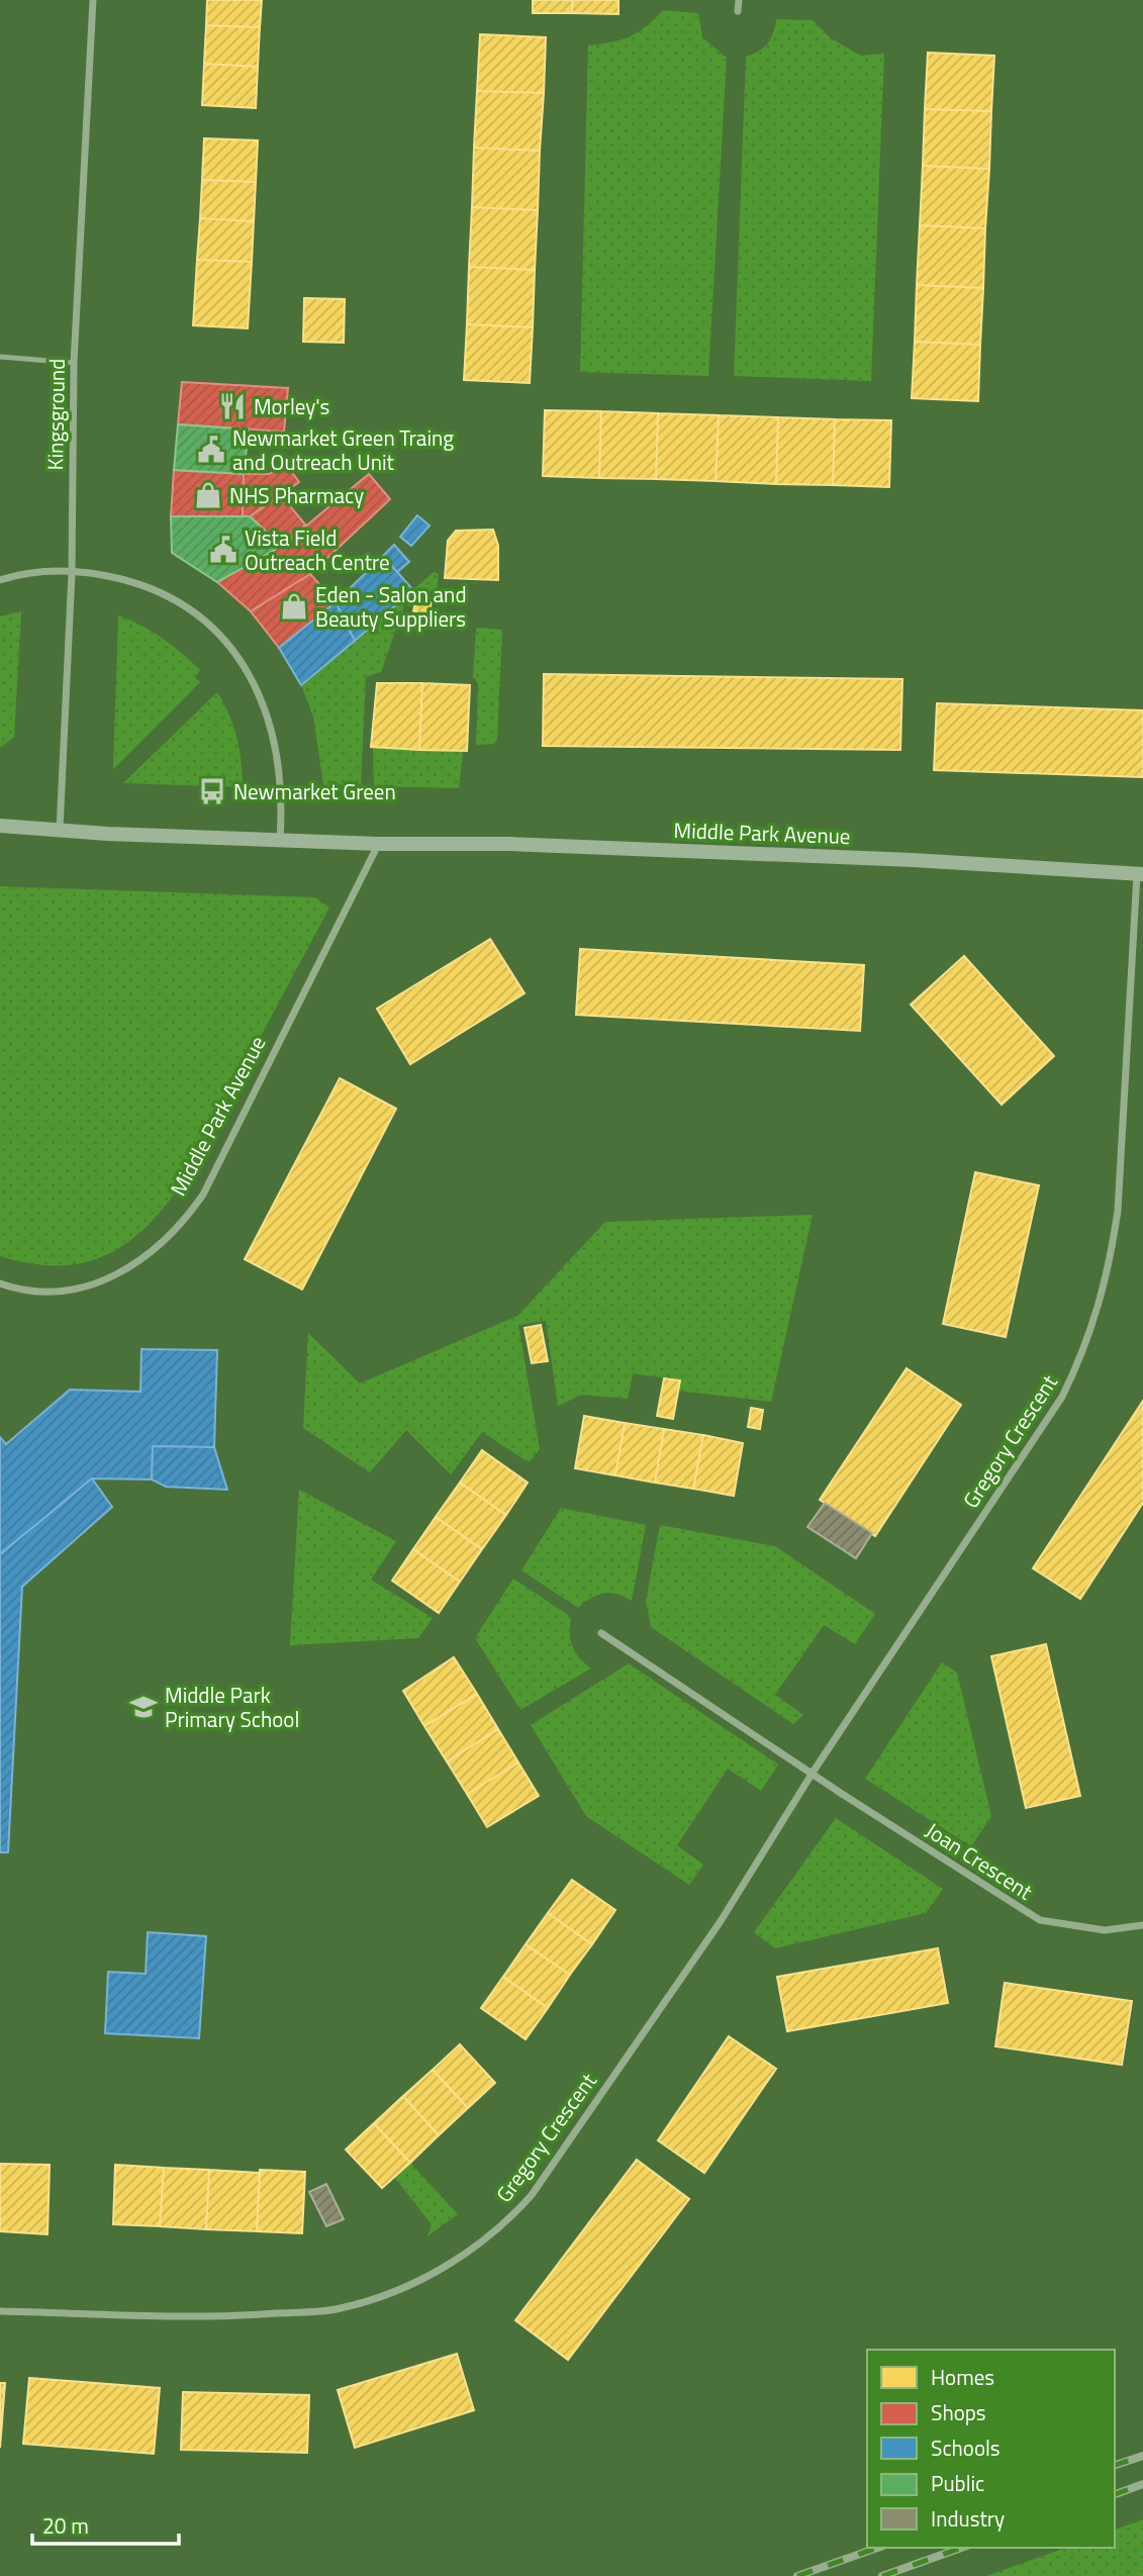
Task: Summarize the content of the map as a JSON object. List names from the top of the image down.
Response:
{
  "streets": {
    "street": [
      "Kingsground",
      "Middle Park Avenue",
      "Gregory Crescent",
      "Joan Crescent"
    ]
  },
  "crossings": [
    ["Kingsground", "Middle Park Avenue"],
    ["Middle Park Avenue", "Gregory Crescent"],
    ["Gregory Crescent", "Joan Crescent"]
  ],
  "places": {
    "restaurant": ["Morley's"],
    "public building": ["Newmarket Green Traing and Outreach Unit", "Vista Field Outreach Centre"],
    "shop": ["NHS Pharmacy", "Eden - Salon and Beauty Suppliers"],
    "bus stop": ["Newmarket Green"],
    "school or university": ["Middle Park Primary School"]
  },
  "legend": [
    "Homes",
    "Shops",
    "Schools",
    "Public",
    "Industry"
  ],
  "scale_bar": "20 m"
}
